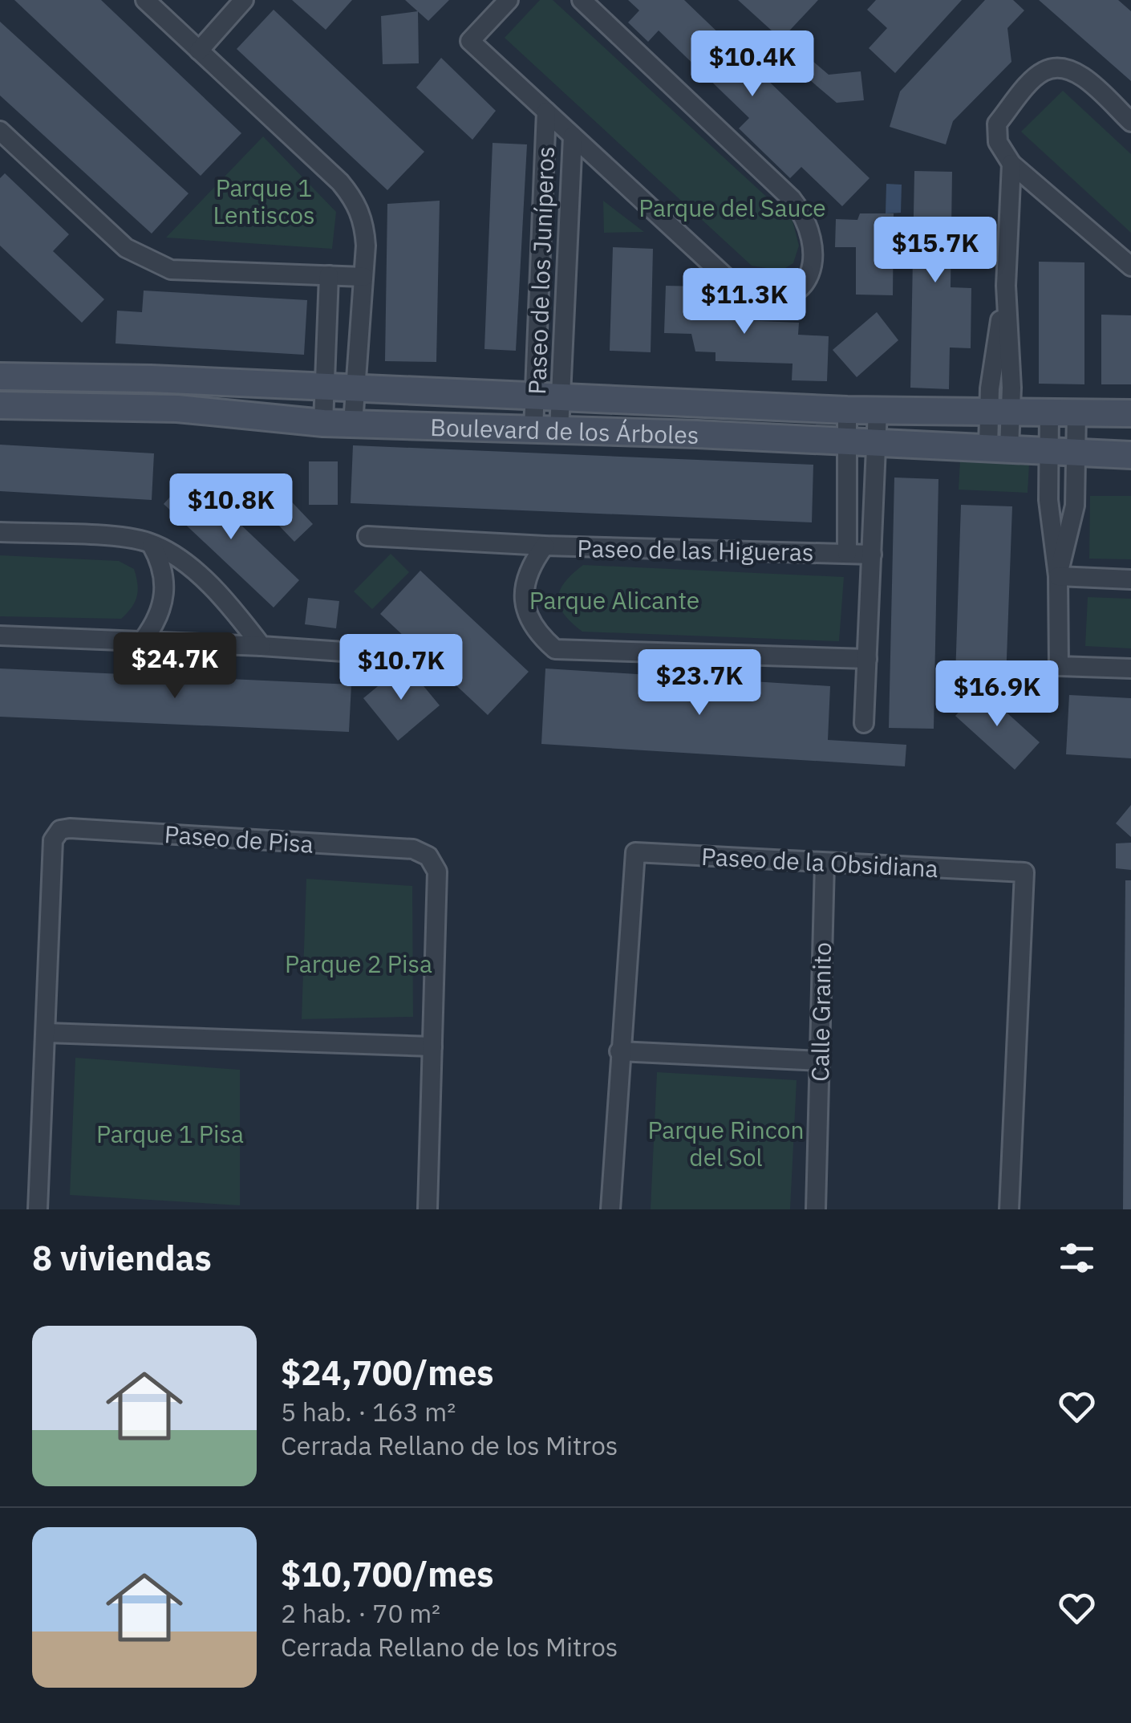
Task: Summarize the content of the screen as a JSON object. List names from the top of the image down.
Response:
{
  "streets": {
    "main road": ["Boulevard de los Árboles"],
    "street": [
      "Paseo de los Juníperos",
      "Paseo de las Higueras",
      "Paseo de Pisa",
      "Paseo de la Obsidiana",
      "Calle Granito"
    ]
  },
  "crossings": [
    ["Paseo de los Juníperos", "Boulevard de los Árboles"],
    ["Boulevard de los Árboles", "Paseo de las Higueras"],
    ["Paseo de la Obsidiana", "Calle Granito"]
  ],
  "parks": [
    "Parque 1 Lentiscos",
    "Parque del Sauce",
    "Parque Alicante",
    "Parque 2 Pisa",
    "Parque Rincon del Sol",
    "Parque 1 Pisa"
  ],
  "page": {
    "price": [
      "$10.4K",
      "$15.7K",
      "$11.3K",
      "$10.8K",
      "$24.7K",
      "$10.7K",
      "$23.7K",
      "$16.9K"
    ],
    "heading": "8 viviendas",
    "list": [
      {
        "name": "$24,700/mes",
        "note": "5 hab. · 163 m² · Cerrada Rellano de los Mitros"
      },
      {
        "name": "$10,700/mes",
        "note": "2 hab. · 70 m² · Cerrada Rellano de los Mitros"
      }
    ]
  }
}
